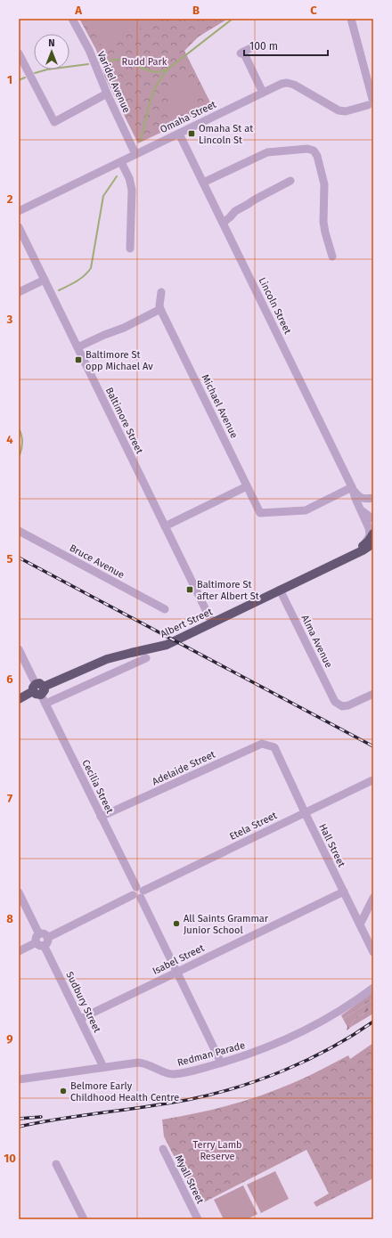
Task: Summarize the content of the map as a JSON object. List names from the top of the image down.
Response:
{
  "streets": {
    "main road": ["Albert Street"],
    "street": [
      "Varidel Avenue",
      "Omaha Street",
      "Lincoln Street",
      "Michael Avenue",
      "Baltimore Street",
      "Bruce Avenue",
      "Alma Avenue",
      "Adelaide Street",
      "Cecilia Street",
      "Etela Street",
      "Hall Street",
      "Isabel Street",
      "Sudbury Street",
      "Redman Parade",
      "Myall Street"
    ]
  },
  "crossings": [
    ["Varidel Avenue", "Omaha Street"],
    ["Omaha Street", "Lincoln Street"],
    ["Lincoln Street", "Michael Avenue"],
    ["Lincoln Street", "Albert Street"],
    ["Baltimore Street", "Albert Street"],
    ["Albert Street", "Alma Avenue"],
    ["Albert Street", "Cecilia Street"],
    ["Adelaide Street", "Cecilia Street"],
    ["Adelaide Street", "Hall Street"],
    ["Cecilia Street", "Etela Street"],
    ["Cecilia Street", "Isabel Street"],
    ["Cecilia Street", "Redman Parade"],
    ["Etela Street", "Hall Street"],
    ["Etela Street", "Sudbury Street"],
    ["Hall Street", "Isabel Street"],
    ["Isabel Street", "Sudbury Street"],
    ["Sudbury Street", "Redman Parade"]
  ],
  "parks": ["Rudd Park", "Terry Lamb Reserve"],
  "places": {
    "transit": ["Omaha St at Lincoln St", "Baltimore St opp Michael Av", "Baltimore St after Albert St"],
    "other": ["All Saints Grammar Junior School", "Belmore Early Childhood Health Centre"]
  },
  "scale_bar": "100 m",
  "north": "top",
  "grid": {
    "columns": ["A", "B", "C"],
    "rows": [
      "1",
      "2",
      "3",
      "4",
      "5",
      "6",
      "7",
      "8",
      "9",
      "10"
    ]
  }
}
